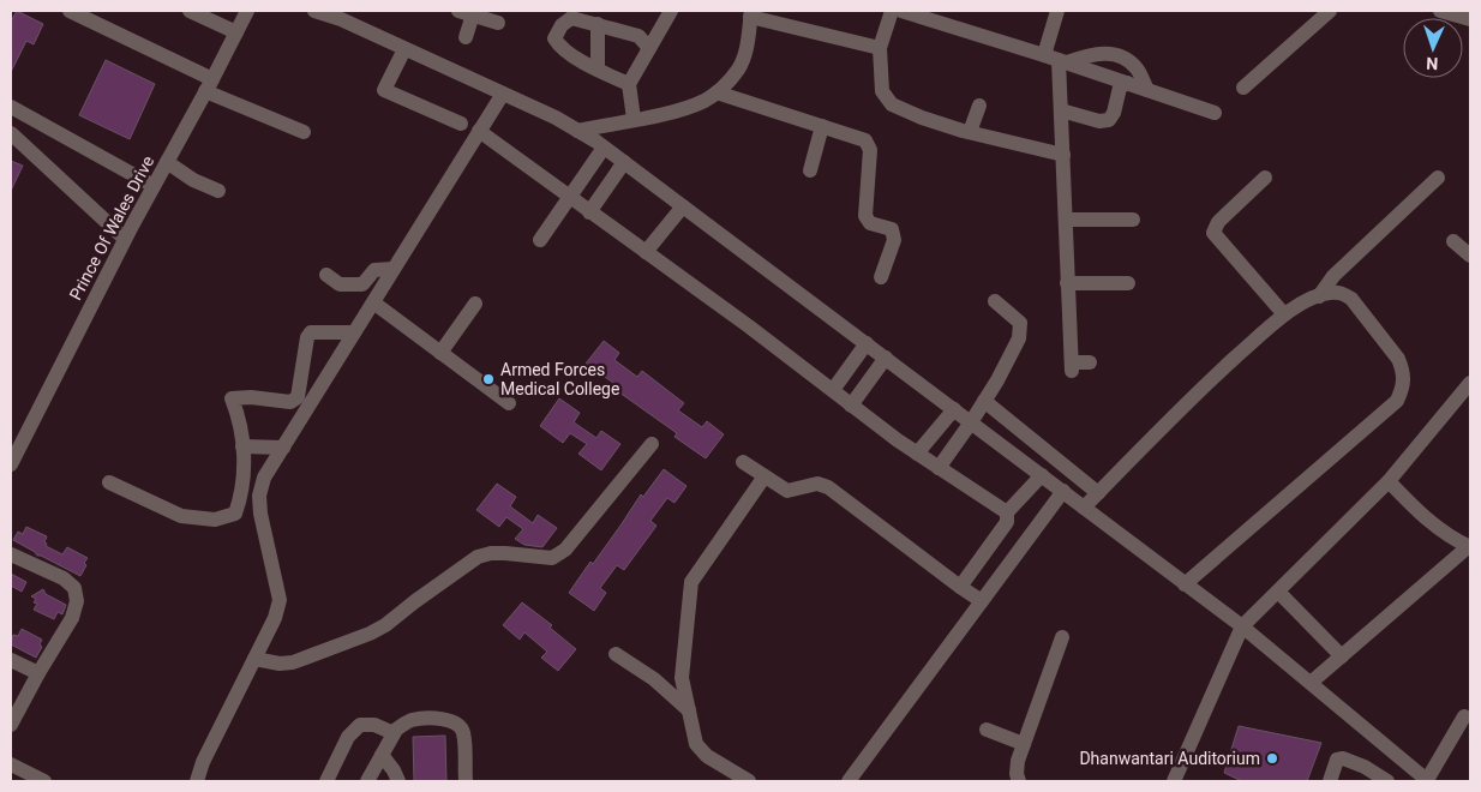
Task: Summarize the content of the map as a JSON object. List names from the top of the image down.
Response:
{
  "streets": {
    "street": ["Prince Of Wales Drive"]
  },
  "places": ["Armed Forces Medical College", "Dhanwantari Auditorium"],
  "north": "bottom"
}
